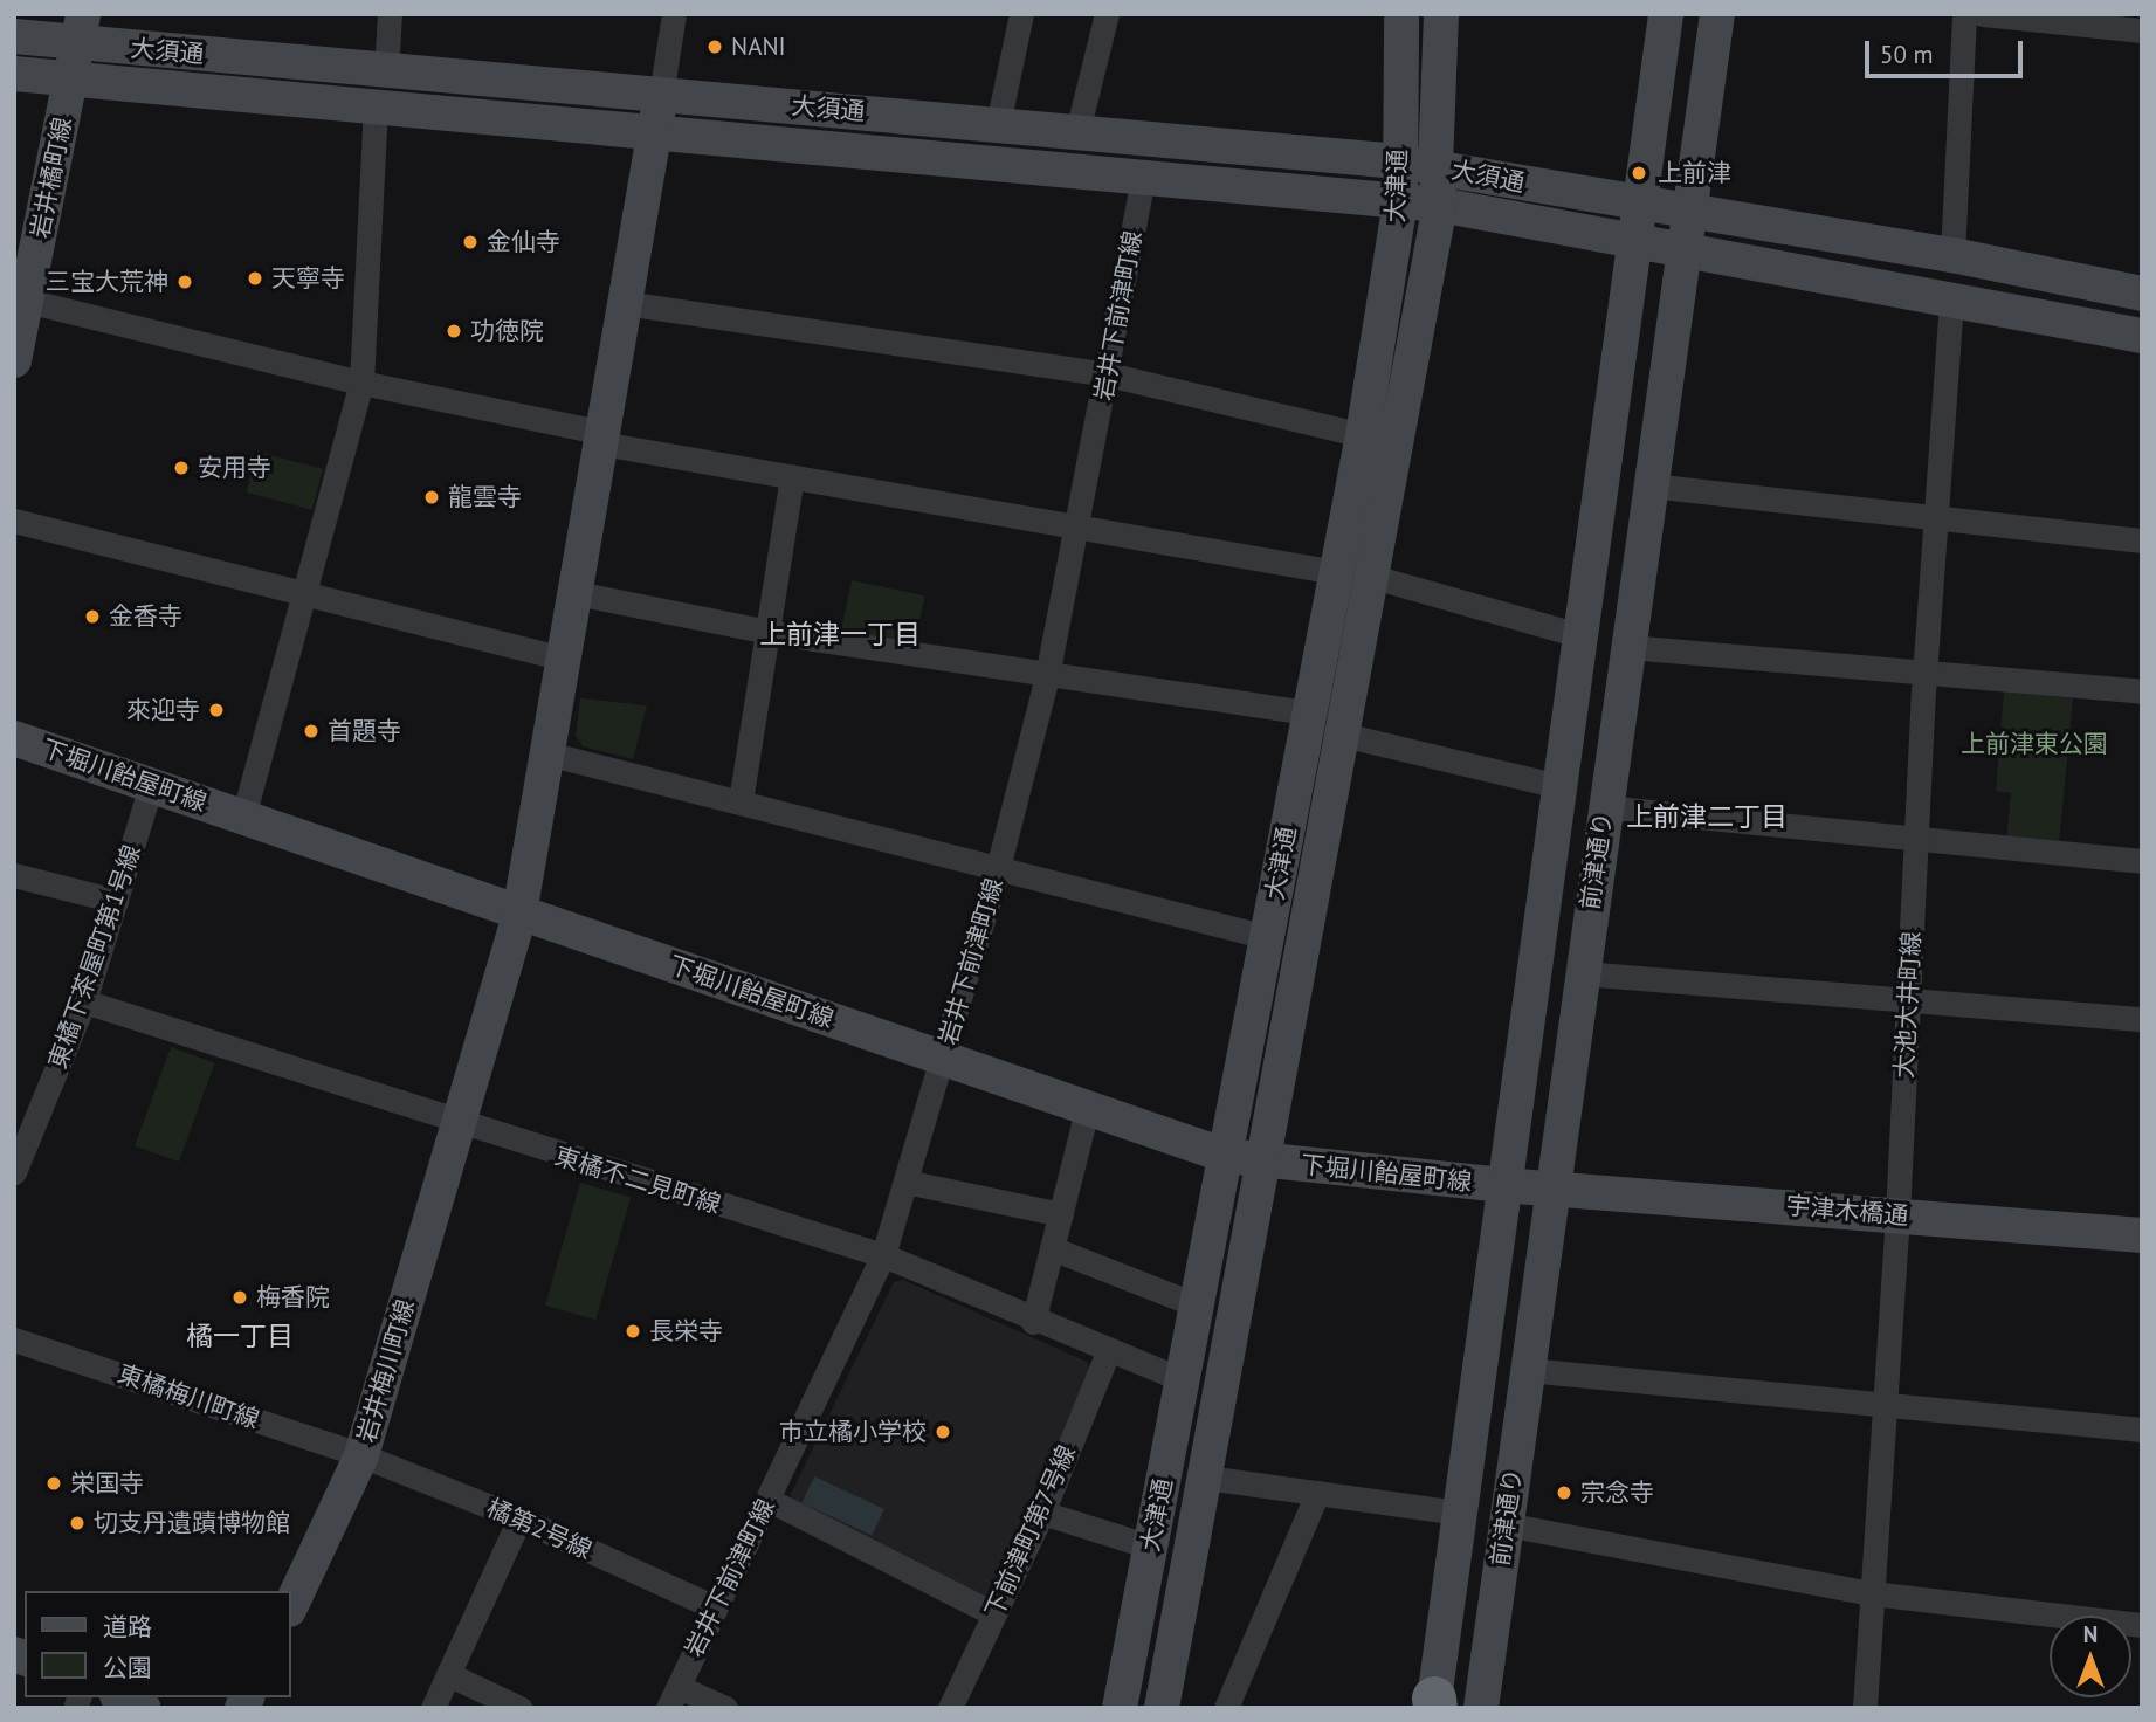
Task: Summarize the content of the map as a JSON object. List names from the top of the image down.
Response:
{
  "streets": {
    "street": [
      "大須通",
      "岩井橘町線",
      "大津通",
      "岩井下前津町線",
      "下堀川飴屋町線",
      "前津通り",
      "東橘下茶屋町第1号線",
      "大池大井町線",
      "東橘不二見町線",
      "宇津木橋通",
      "岩井梅川町線",
      "東橘梅川町線",
      "橘第2号線",
      "下前津町第7号線"
    ]
  },
  "crossings": [
    ["大須通", "岩井橘町線"],
    ["大須通", "大津通"],
    ["大須通", "岩井下前津町線"],
    ["大須通", "前津通り"],
    ["大須通", "岩井梅川町線"],
    ["大津通", "下堀川飴屋町線"],
    ["大津通", "東橘不二見町線"],
    ["岩井下前津町線", "下堀川飴屋町線"],
    ["岩井下前津町線", "東橘不二見町線"],
    ["岩井下前津町線", "橘第2号線"],
    ["下堀川飴屋町線", "前津通り"],
    ["下堀川飴屋町線", "東橘下茶屋町第1号線"],
    ["下堀川飴屋町線", "宇津木橋通"],
    ["下堀川飴屋町線", "岩井梅川町線"],
    ["前津通り", "宇津木橋通"],
    ["東橘下茶屋町第1号線", "東橘不二見町線"],
    ["大池大井町線", "宇津木橋通"],
    ["東橘不二見町線", "岩井梅川町線"],
    ["東橘不二見町線", "下前津町第7号線"],
    ["岩井梅川町線", "東橘梅川町線"],
    ["岩井梅川町線", "橘第2号線"],
    ["東橘梅川町線", "橘第2号線"]
  ],
  "districts": ["上前津一丁目", "上前津二丁目", "橘一丁目"],
  "parks": ["上前津東公園"],
  "places": [
    "NANI",
    "上前津",
    "金仙寺",
    "天寧寺",
    "三宝大荒神",
    "功徳院",
    "安用寺",
    "龍雲寺",
    "金香寺",
    "來迎寺",
    "首題寺",
    "梅香院",
    "長栄寺",
    "市立橘小学校",
    "栄国寺",
    "宗念寺",
    "切支丹遺蹟博物館"
  ],
  "legend": ["道路", "公園"],
  "scale_bar": "50 m",
  "north": "top"
}
